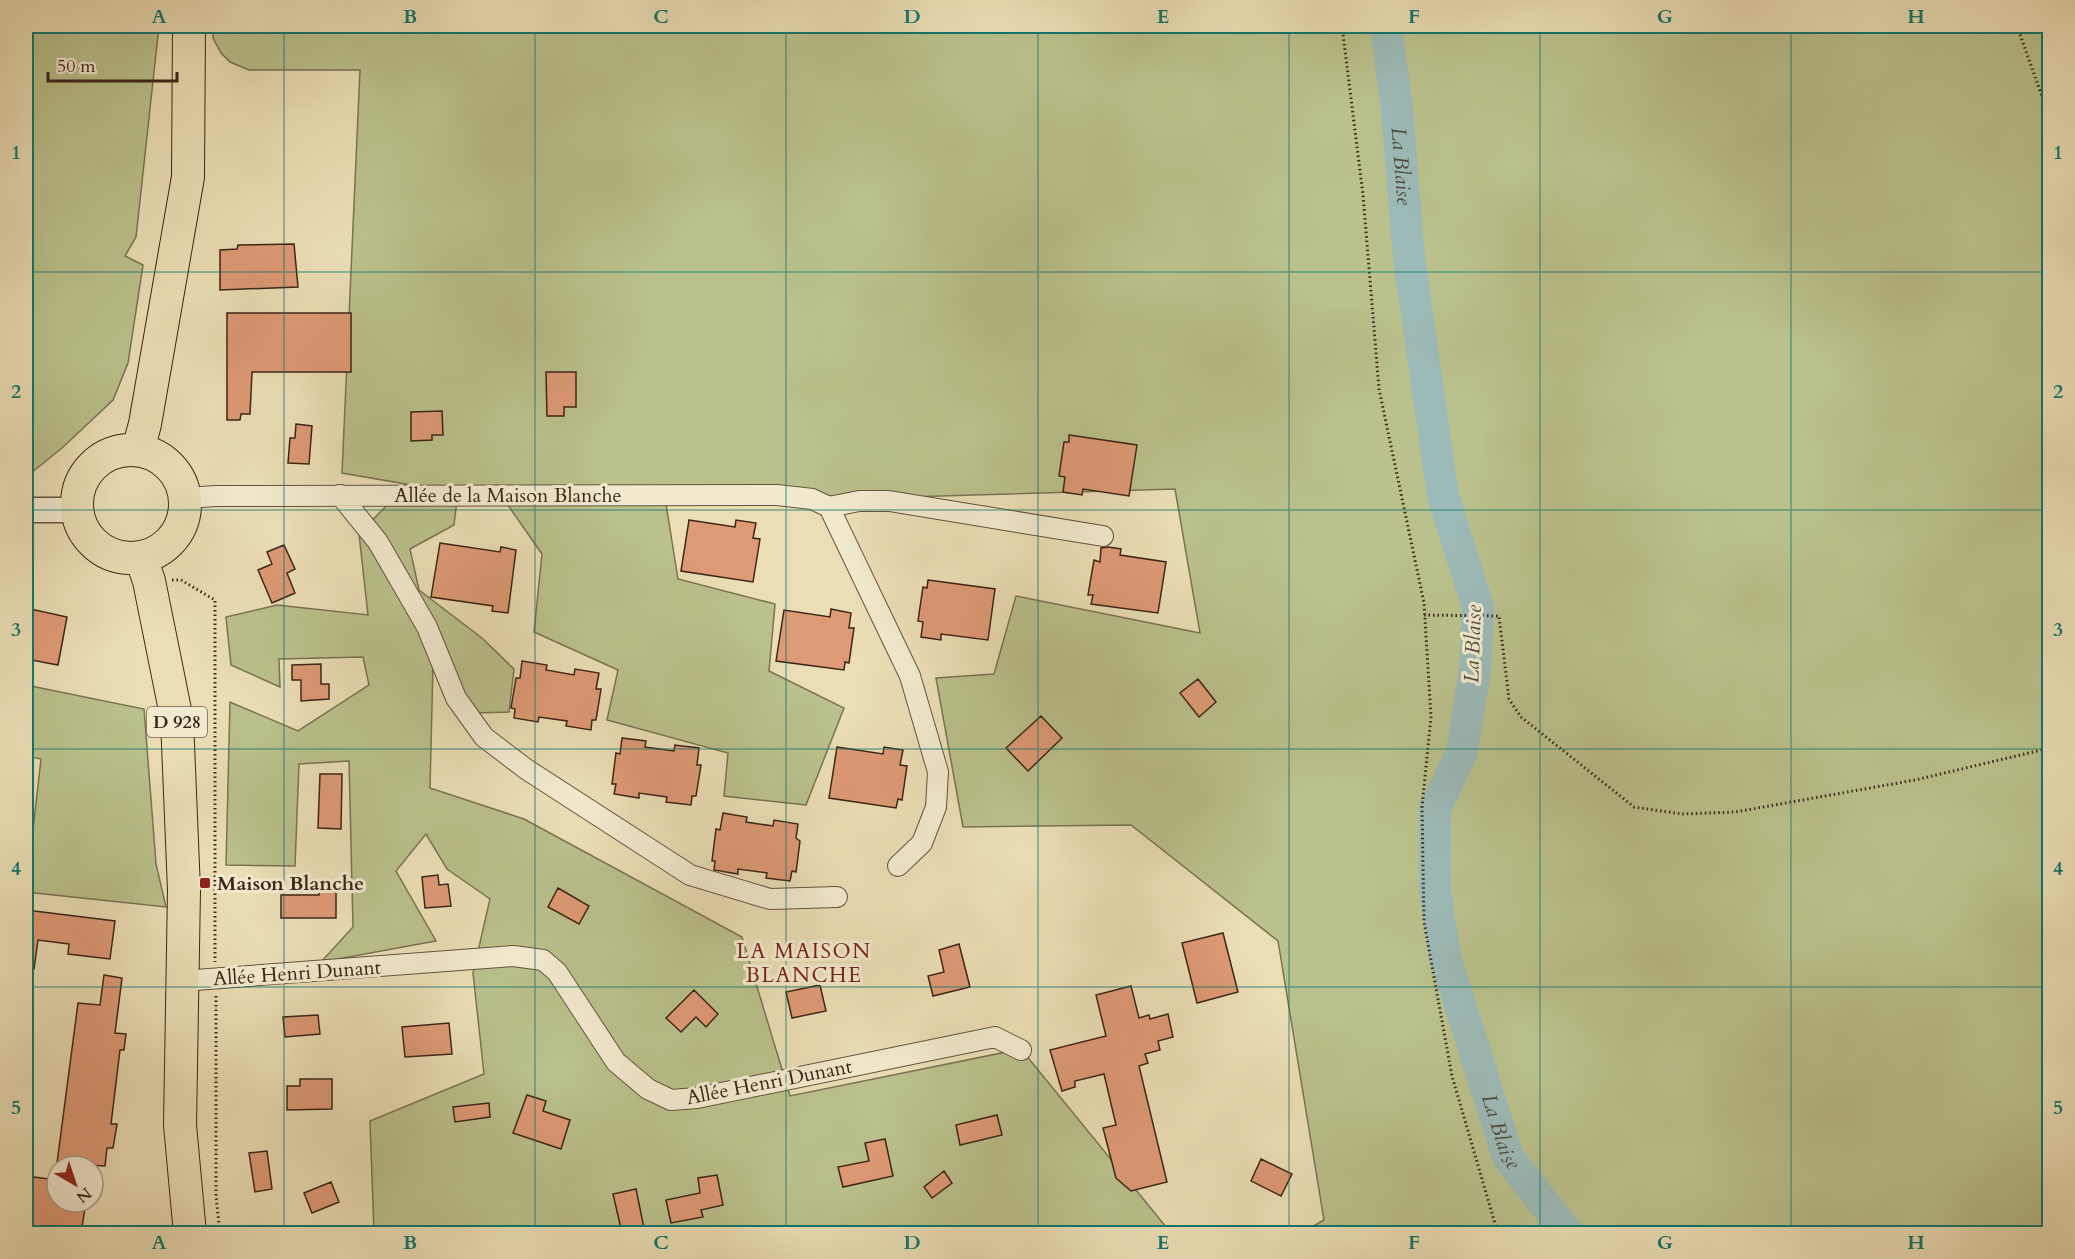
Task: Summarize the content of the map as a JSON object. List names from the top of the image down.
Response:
{
  "streets": {
    "main road": ["D 928"],
    "street": ["Allée de la Maison Blanche", "Allée Henri Dunant"]
  },
  "crossings": [
    ["Allée de la Maison Blanche", "D 928"],
    ["D 928", "Allée Henri Dunant"]
  ],
  "districts": ["LA MAISON BLANCHE"],
  "water": ["La Blaise"],
  "places": {
    "transit": ["Maison Blanche"]
  },
  "scale_bar": "50 m",
  "north": "bottom right",
  "grid": {
    "columns": [
      "A",
      "B",
      "C",
      "D",
      "E",
      "F",
      "G",
      "H"
    ],
    "rows": [
      "1",
      "2",
      "3",
      "4",
      "5"
    ]
  }
}
